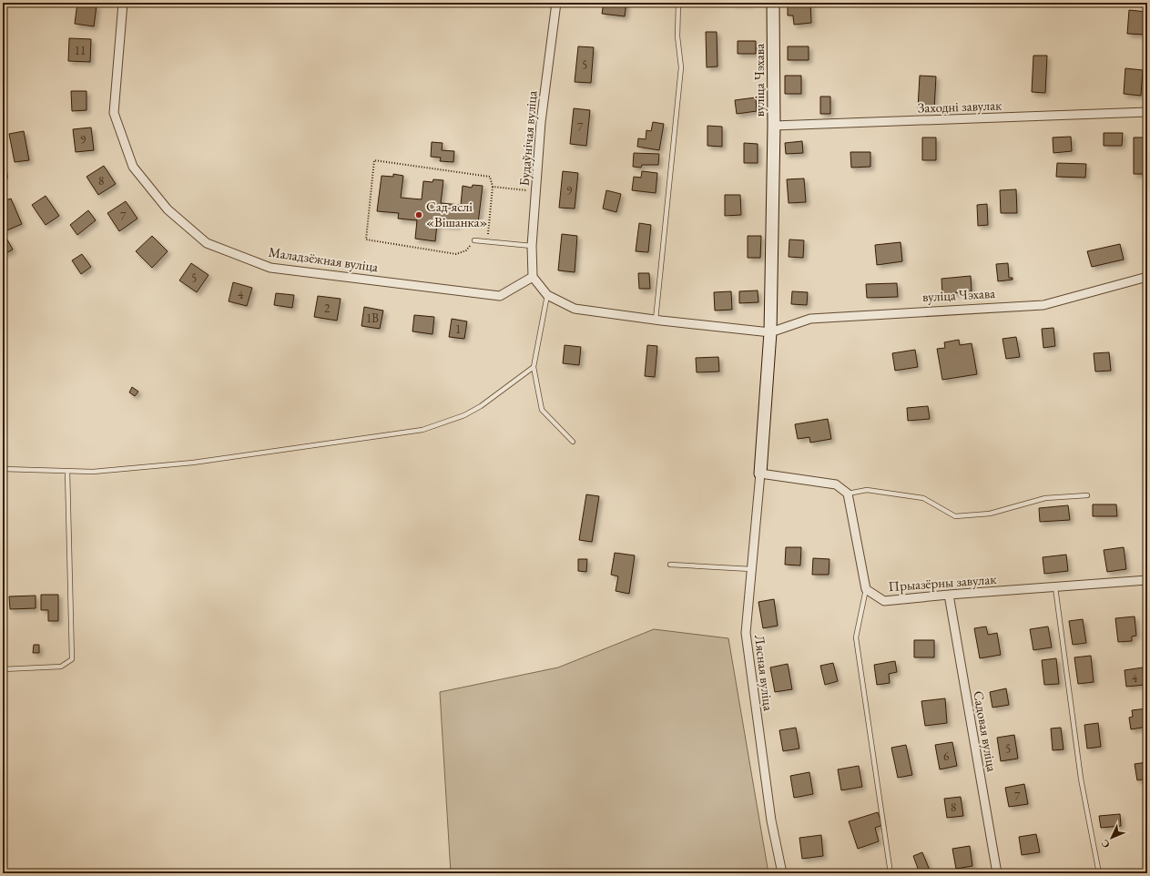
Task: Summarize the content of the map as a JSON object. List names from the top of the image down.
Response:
{
  "streets": {
    "street": [
      "вуліца Чэхава",
      "Заходні завулак",
      "Будаўнічая вуліца",
      "Маладзёжная вуліца",
      "Прыазёрны завулак",
      "Лясная вуліца",
      "Садовая вуліца"
    ]
  },
  "crossings": [
    ["вуліца Чэхава", "Заходні завулак"],
    ["вуліца Чэхава", "Будаўнічая вуліца"],
    ["вуліца Чэхава", "Маладзёжная вуліца"],
    ["вуліца Чэхава", "Лясная вуліца"],
    ["Будаўнічая вуліца", "Маладзёжная вуліца"],
    ["Прыазёрны завулак", "Садовая вуліца"]
  ],
  "places": ["Сад-яслі «Вішанка»"],
  "house_numbers": [
    "11",
    "5",
    "7",
    "9",
    "8",
    "9",
    "7",
    "5",
    "4",
    "2",
    "1В",
    "1",
    "4",
    "5",
    "6",
    "7",
    "8"
  ],
  "north": "bottom left"
}
